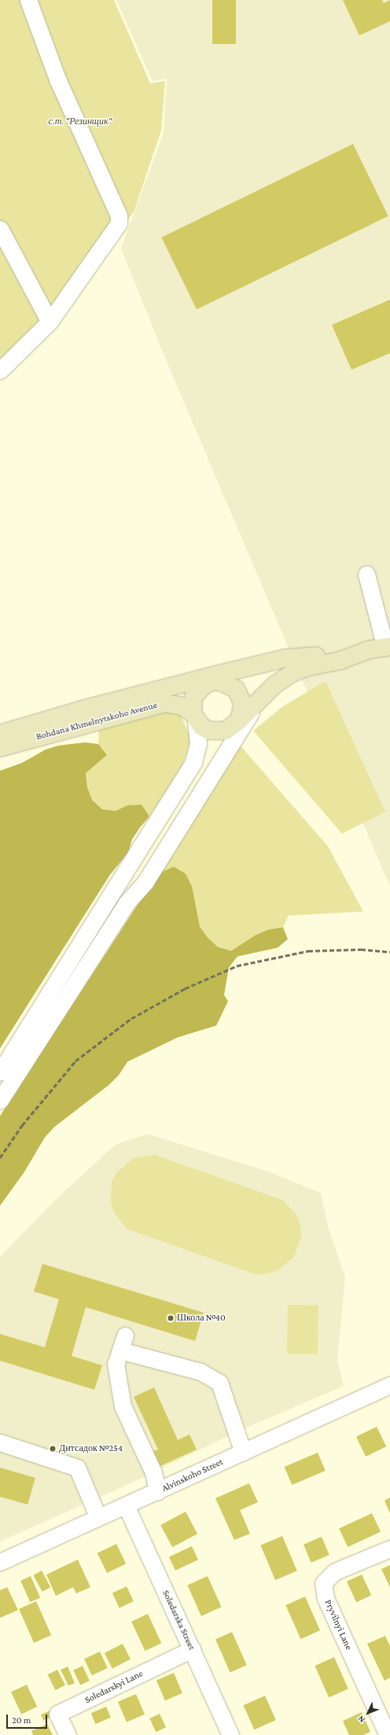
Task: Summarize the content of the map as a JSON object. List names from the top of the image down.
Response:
{
  "streets": {
    "main road": ["Bohdana Khmelnytskoho Avenue"],
    "street": [
      "Alvinskoho Street",
      "Soledarska Street",
      "Pryvilnyi Lane",
      "Soledarskyi Lane"
    ]
  },
  "crossings": [
    ["Alvinskoho Street", "Soledarska Street"],
    ["Soledarska Street", "Soledarskyi Lane"]
  ],
  "parks": ["с.т. \"Резинщик\""],
  "places": ["Школа №40", "Дитсадок №254"],
  "scale_bar": "20 m",
  "north": "bottom left"
}
